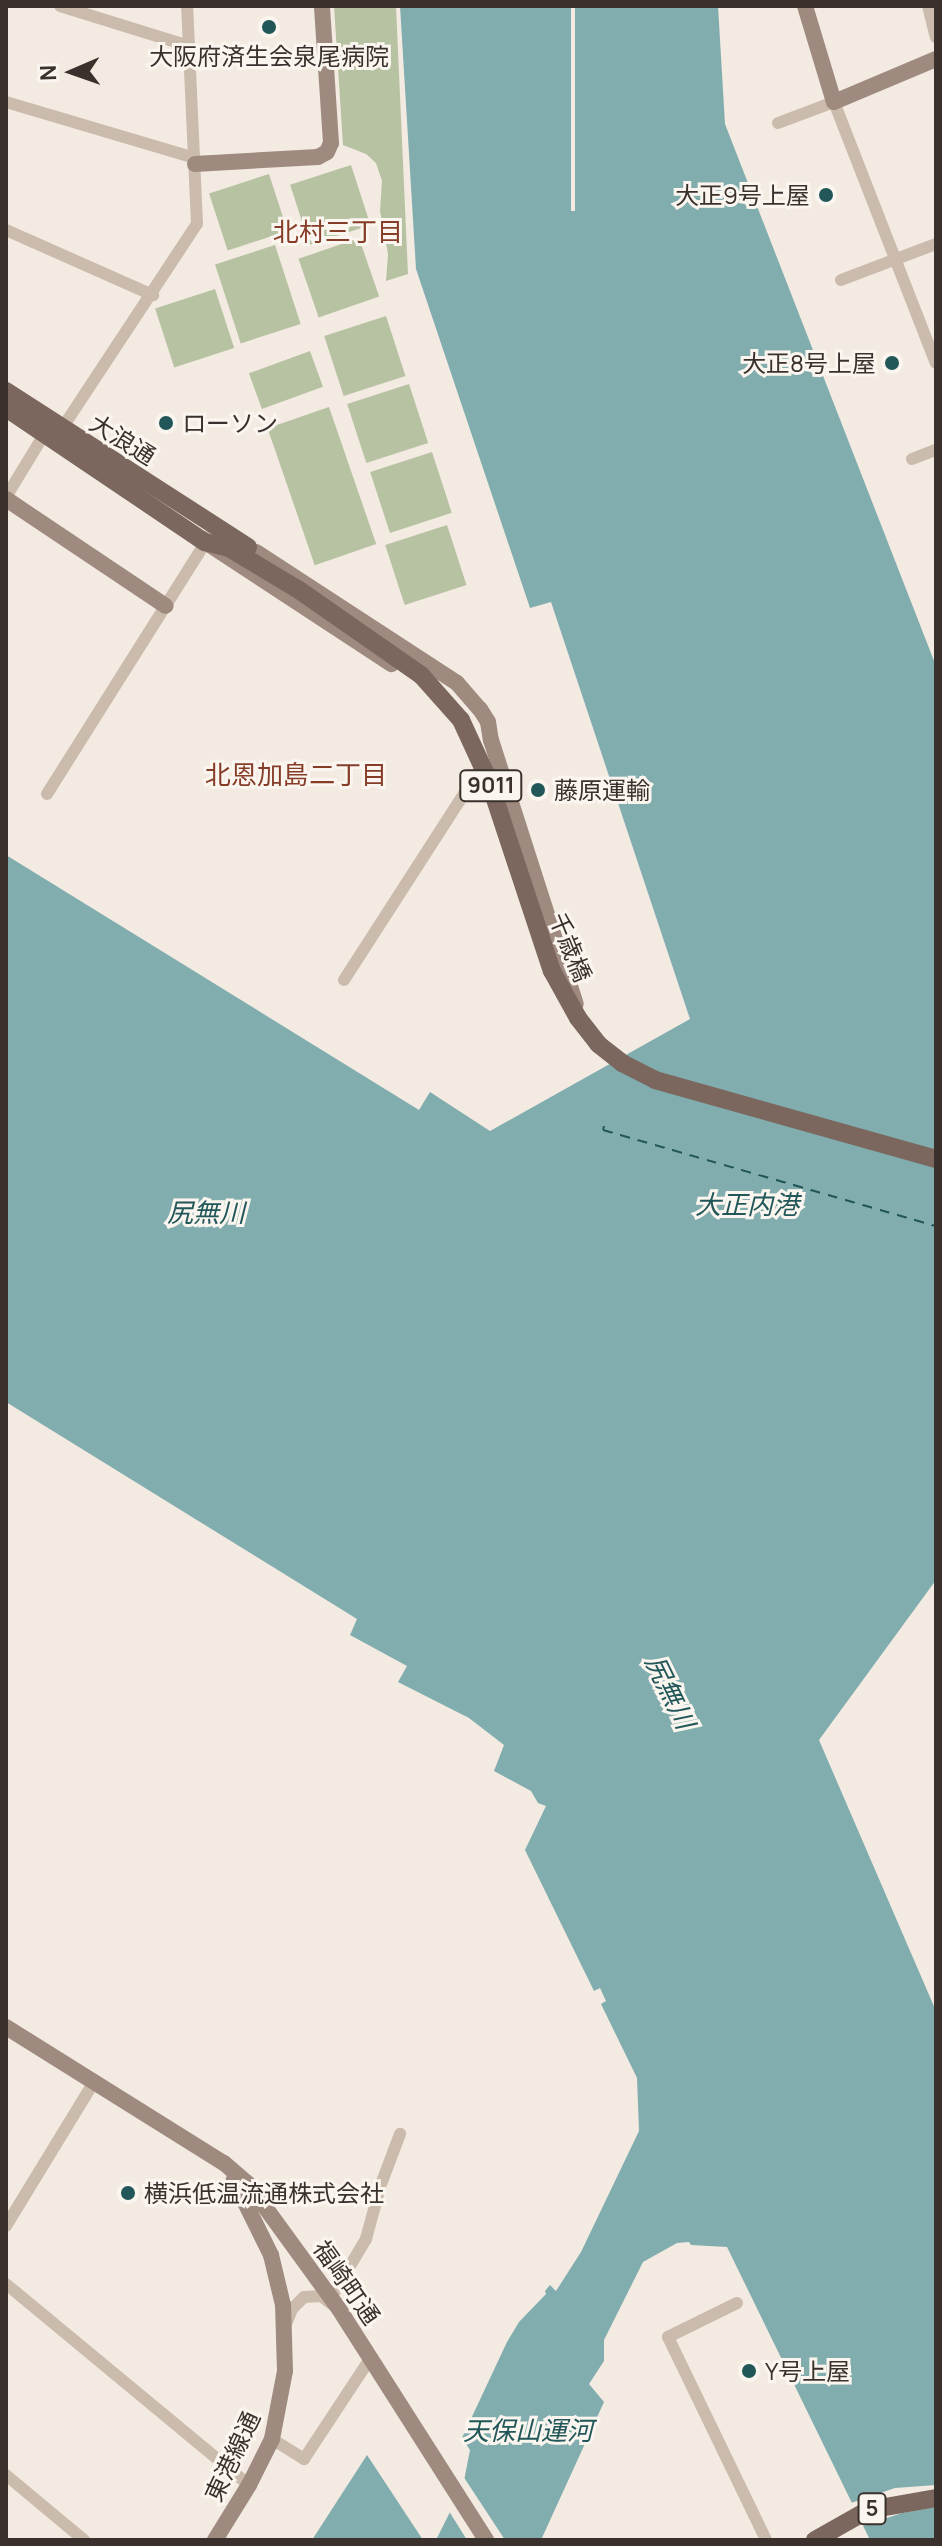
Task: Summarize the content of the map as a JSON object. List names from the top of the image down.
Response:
{
  "streets": {
    "main road": [
      "大浪通",
      "9011",
      "千歳橋",
      "5"
    ],
    "street": ["福崎町通", "東港線通"]
  },
  "crossings": [
    ["大浪通", "千歳橋"],
    ["福崎町通", "東港線通"]
  ],
  "districts": ["北村三丁目", "北恩加島二丁目"],
  "water": ["大正内港", "尻無川", "天保山運河"],
  "places": [
    "大阪府済生会泉尾病院",
    "大正9号上屋",
    "大正8号上屋",
    "ローソン",
    "藤原運輸",
    "横浜低温流通株式会社",
    "Y号上屋"
  ],
  "north": "left"
}
